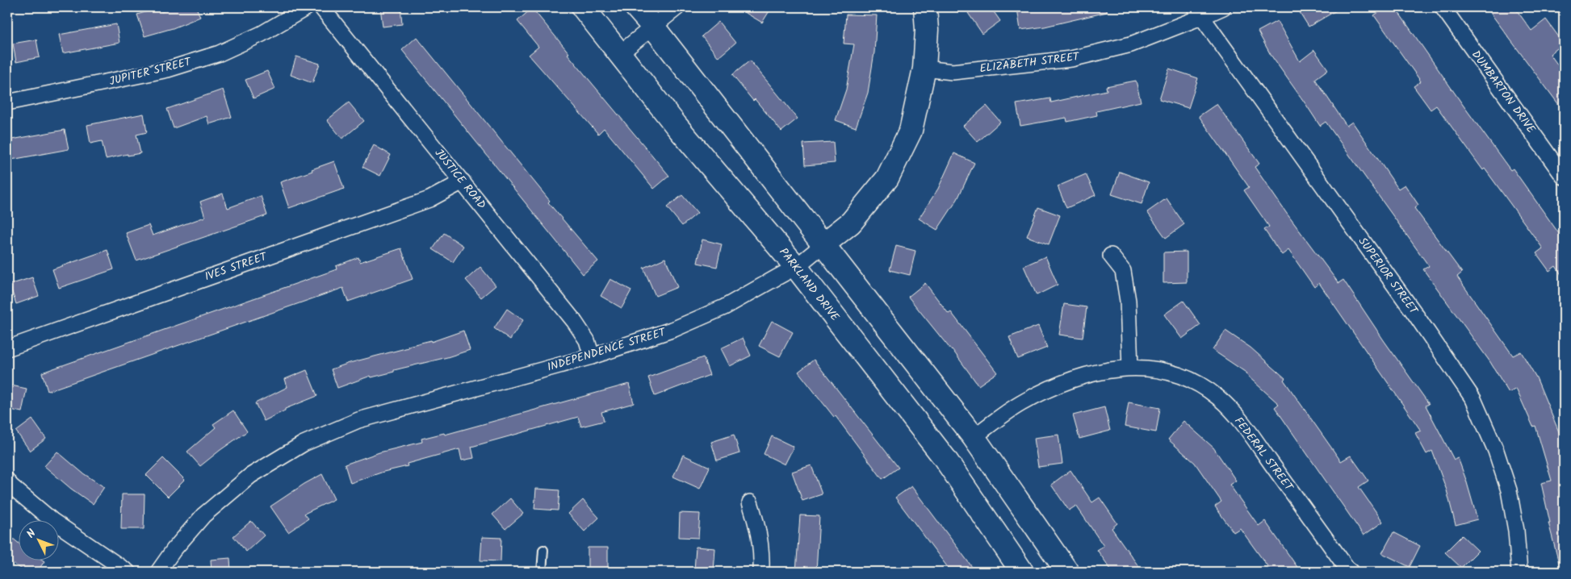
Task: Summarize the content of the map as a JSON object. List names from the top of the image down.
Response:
{
  "streets": {
    "street": [
      "ELIZABETH STREET",
      "JUPITER STREET",
      "DUMBARTON DRIVE",
      "JUSTICE ROAD",
      "IVES STREET",
      "SUPERIOR STREET",
      "PARKLAND DRIVE",
      "INDEPENDENCE STREET",
      "FEDERAL STREET"
    ]
  },
  "crossings": [
    ["ELIZABETH STREET", "SUPERIOR STREET"],
    ["ELIZABETH STREET", "INDEPENDENCE STREET"],
    ["JUSTICE ROAD", "IVES STREET"],
    ["JUSTICE ROAD", "INDEPENDENCE STREET"],
    ["PARKLAND DRIVE", "INDEPENDENCE STREET"]
  ],
  "north": "top left"
}
